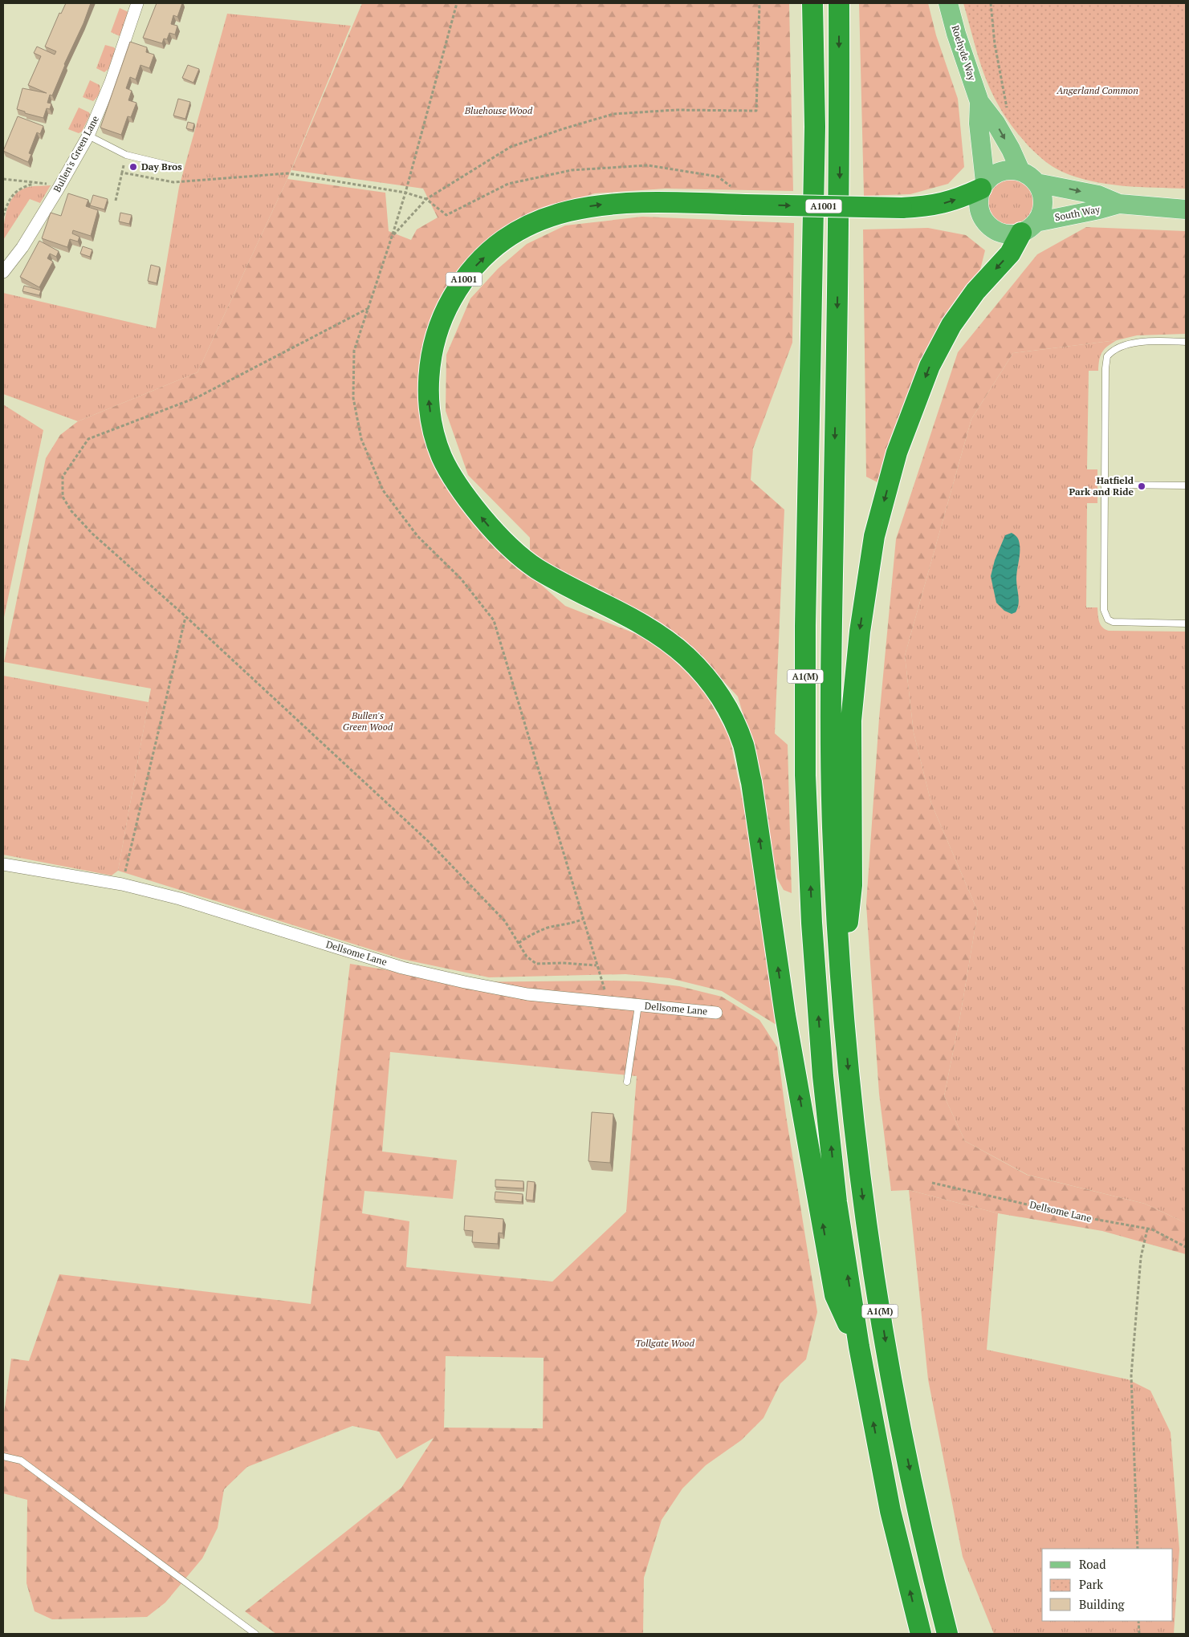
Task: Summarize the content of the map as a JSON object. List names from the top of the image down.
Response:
{
  "streets": {
    "highway": ["A1001", "A1(M)"],
    "main road": ["Roehyde Way", "South Way"],
    "street": ["Bullen's Green Lane", "Dellsome Lane"]
  },
  "crossings": [
    ["Roehyde Way", "A1001"],
    ["Roehyde Way", "South Way"],
    ["Roehyde Way", "A1(M)"],
    ["A1001", "South Way"],
    ["A1001", "A1(M)"],
    ["South Way", "A1(M)"]
  ],
  "parks": [
    "Angerland Common",
    "Bluehouse Wood",
    "Bullen's Green Wood",
    "Tollgate Wood"
  ],
  "places": ["Day Bros", "Hatfield Park and Ride"],
  "legend": ["Road", "Park", "Building"]
}
